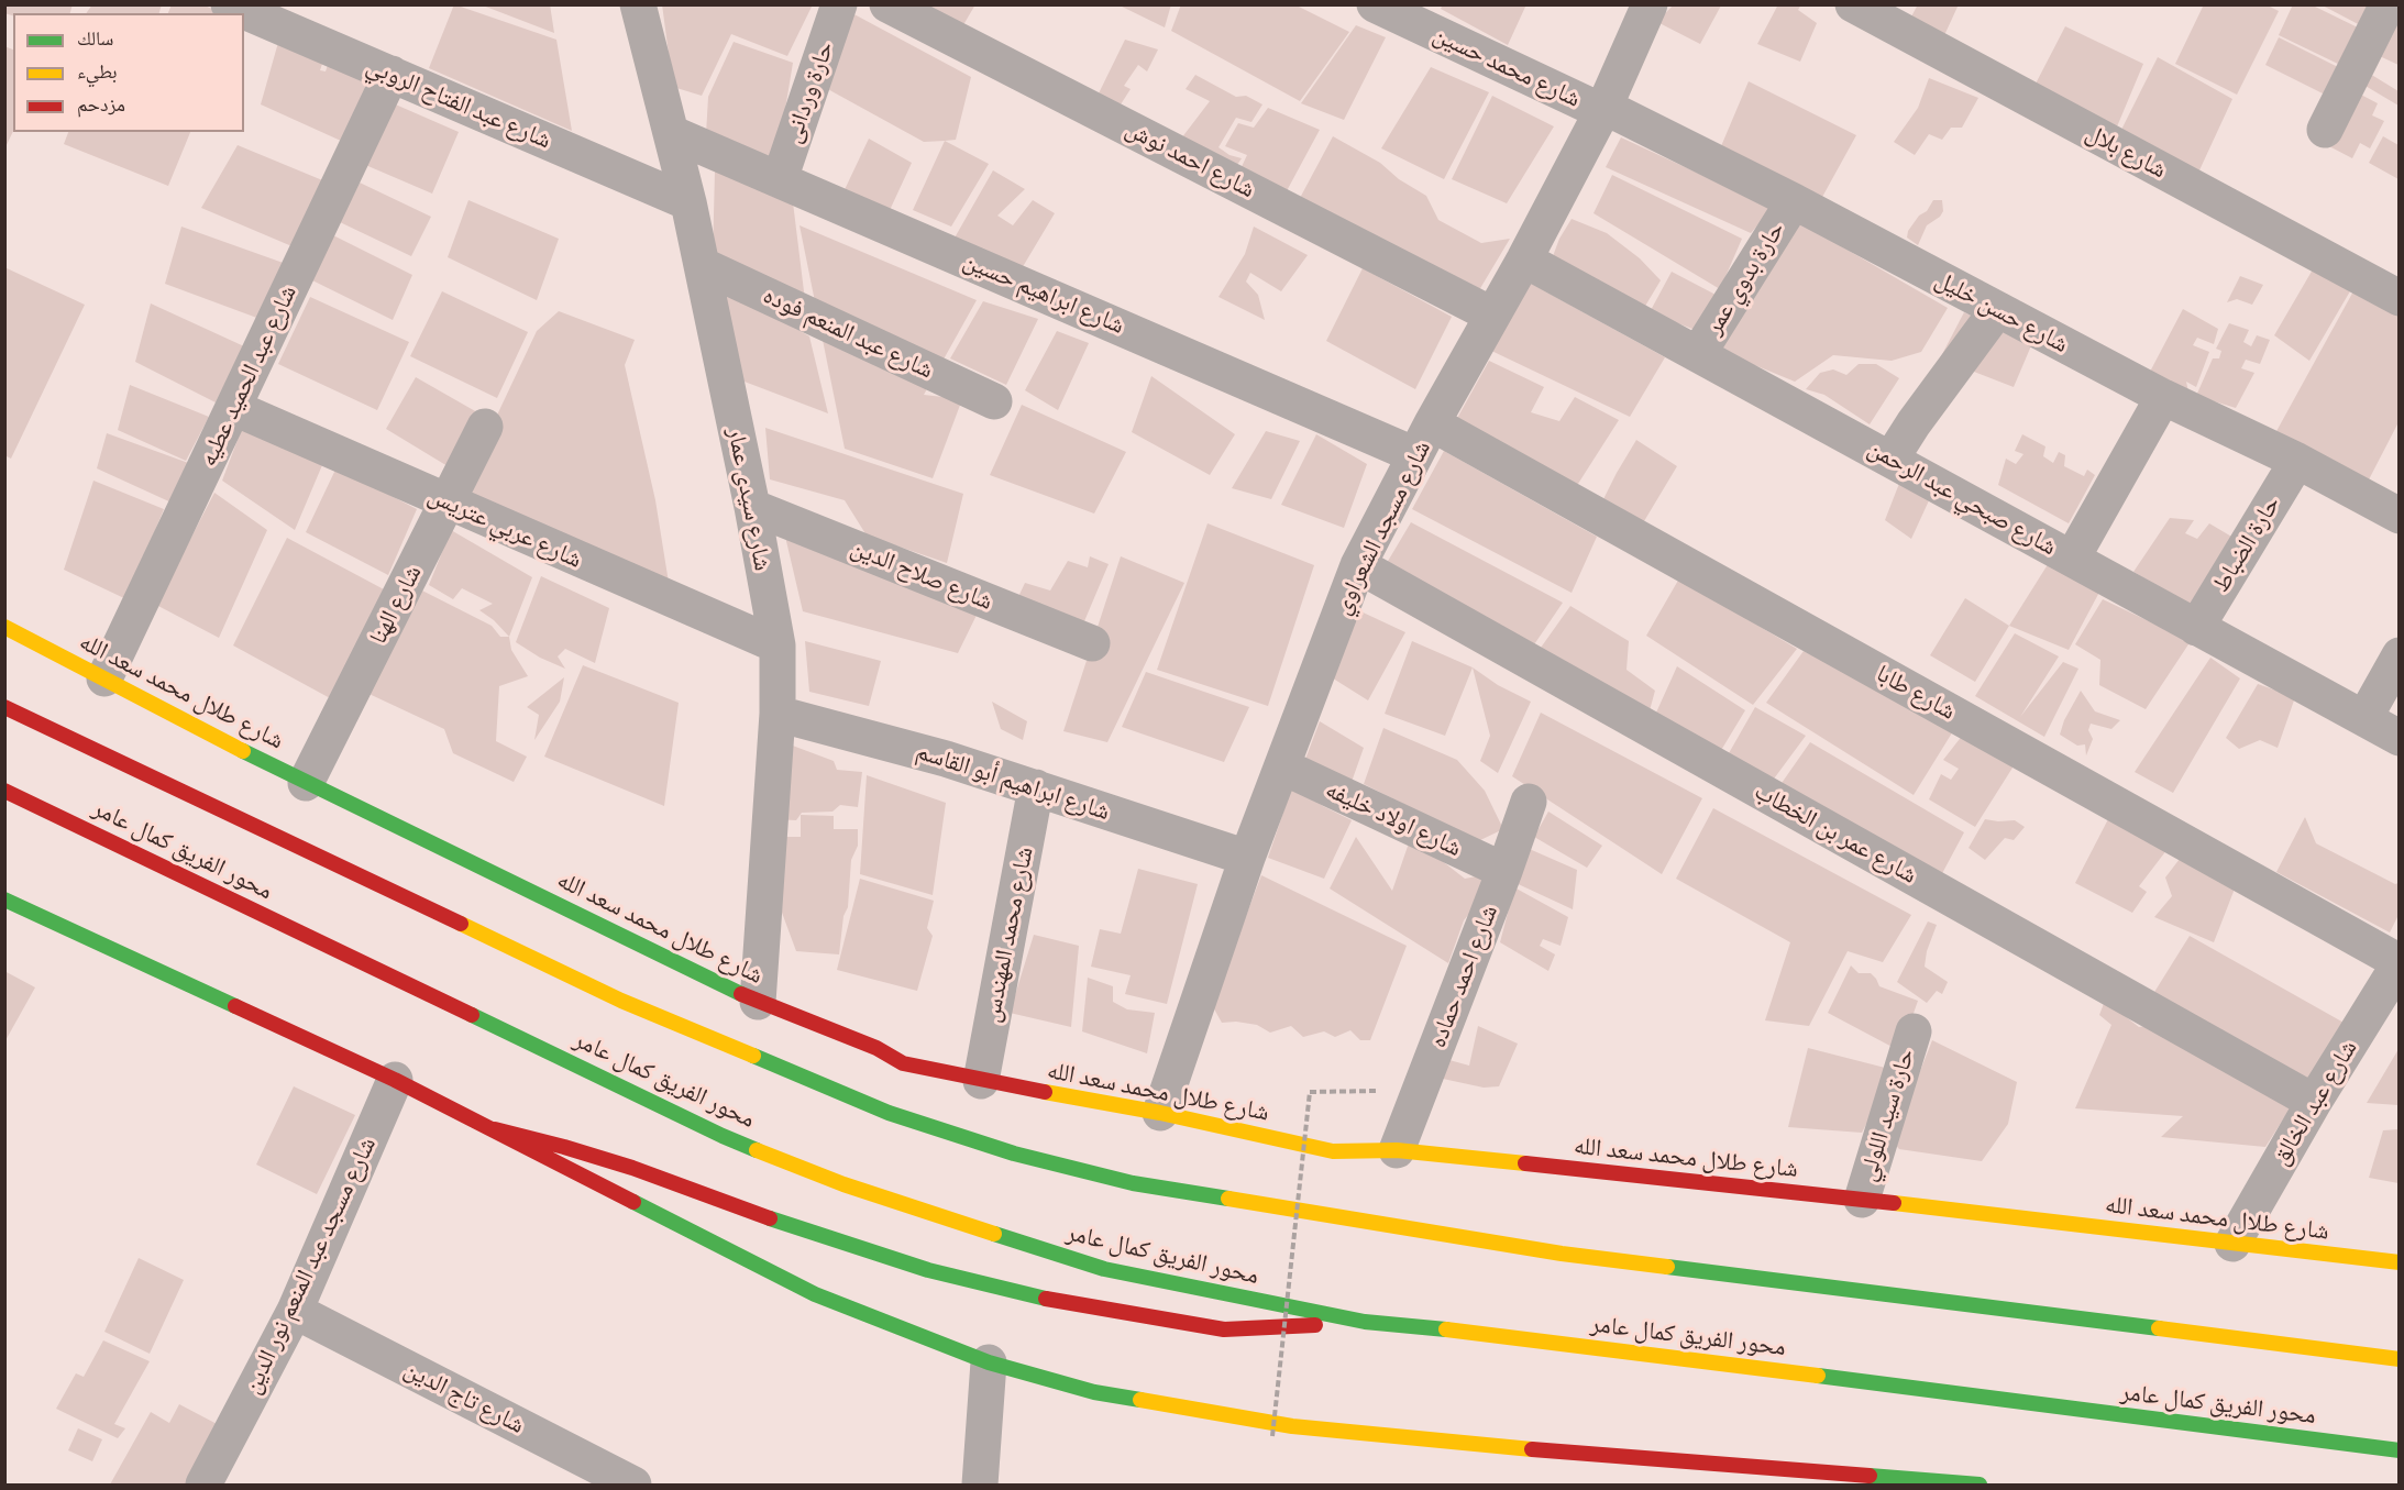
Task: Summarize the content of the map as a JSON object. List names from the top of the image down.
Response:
{
  "streets": {
    "main road": ["شارع طلال محمد سعد الله", "محور الفريق كمال عامر"],
    "street": [
      "شارع محمد حسين",
      "حارة وردانى",
      "شارع عبد الفتاح الروبي",
      "شارع بلال",
      "شارع احمد نوش",
      "حارة بدوي عمر",
      "شارع ابراهيم حسين",
      "شارع حسن خليل",
      "شارع عبد المنعم فوده",
      "شارع عبد الحميد عطيه",
      "شارع صبحي عبد الرحمن",
      "شارع سيدى عمار",
      "شارع عربي عتريس",
      "شارع مسجد الشعراوي",
      "حارة الضباط",
      "شارع صلاح الدين",
      "شارع الهنا",
      "شارع طابا",
      "شارع ابراهيم أبو القاسم",
      "شارع اولاد خليفه",
      "شارع عمر بن الخطاب",
      "شارع محمد المهندس",
      "شارع احمد حماده",
      "شارع عبد الخالق",
      "حارة سيد اللولي",
      "شارع مسجد عبد المنعم نور الدين",
      "شارع تاج الدين"
    ]
  },
  "crossings": [
    ["شارع محمد حسين", "شارع حسن خليل"],
    ["شارع محمد حسين", "شارع مسجد الشعراوي"],
    ["حارة وردانى", "شارع ابراهيم حسين"],
    ["شارع عبد الفتاح الروبي", "شارع عبد الحميد عطيه"],
    ["شارع عبد الفتاح الروبي", "شارع سيدى عمار"],
    ["شارع احمد نوش", "شارع مسجد الشعراوي"],
    ["حارة بدوي عمر", "شارع حسن خليل"],
    ["حارة بدوي عمر", "شارع صبحي عبد الرحمن"],
    ["شارع ابراهيم حسين", "شارع سيدى عمار"],
    ["شارع ابراهيم حسين", "شارع مسجد الشعراوي"],
    ["شارع حسن خليل", "شارع مسجد الشعراوي"],
    ["شارع حسن خليل", "حارة الضباط"],
    ["شارع عبد المنعم فوده", "شارع سيدى عمار"],
    ["شارع عبد الحميد عطيه", "شارع عربي عتريس"],
    ["شارع عبد الحميد عطيه", "شارع طلال محمد سعد الله"],
    ["شارع صبحي عبد الرحمن", "شارع مسجد الشعراوي"],
    ["شارع صبحي عبد الرحمن", "حارة الضباط"],
    ["شارع سيدى عمار", "شارع عربي عتريس"],
    ["شارع سيدى عمار", "شارع صلاح الدين"],
    ["شارع سيدى عمار", "شارع طلال محمد سعد الله"],
    ["شارع سيدى عمار", "شارع ابراهيم أبو القاسم"],
    ["شارع عربي عتريس", "شارع الهنا"],
    ["شارع مسجد الشعراوي", "شارع طلال محمد سعد الله"],
    ["شارع مسجد الشعراوي", "شارع طابا"],
    ["شارع مسجد الشعراوي", "شارع ابراهيم أبو القاسم"],
    ["شارع مسجد الشعراوي", "شارع اولاد خليفه"],
    ["شارع مسجد الشعراوي", "شارع عمر بن الخطاب"],
    ["شارع الهنا", "شارع طلال محمد سعد الله"],
    ["شارع طلال محمد سعد الله", "شارع محمد المهندس"],
    ["شارع طلال محمد سعد الله", "شارع احمد حماده"],
    ["شارع طلال محمد سعد الله", "شارع عبد الخالق"],
    ["شارع طلال محمد سعد الله", "حارة سيد اللولي"],
    ["شارع طابا", "شارع عبد الخالق"],
    ["شارع ابراهيم أبو القاسم", "شارع محمد المهندس"],
    ["شارع اولاد خليفه", "شارع احمد حماده"],
    ["شارع عمر بن الخطاب", "شارع عبد الخالق"],
    ["شارع مسجد عبد المنعم نور الدين", "شارع تاج الدين"]
  ],
  "legend": ["سالك", "بطيء", "مزدحم"]
}
